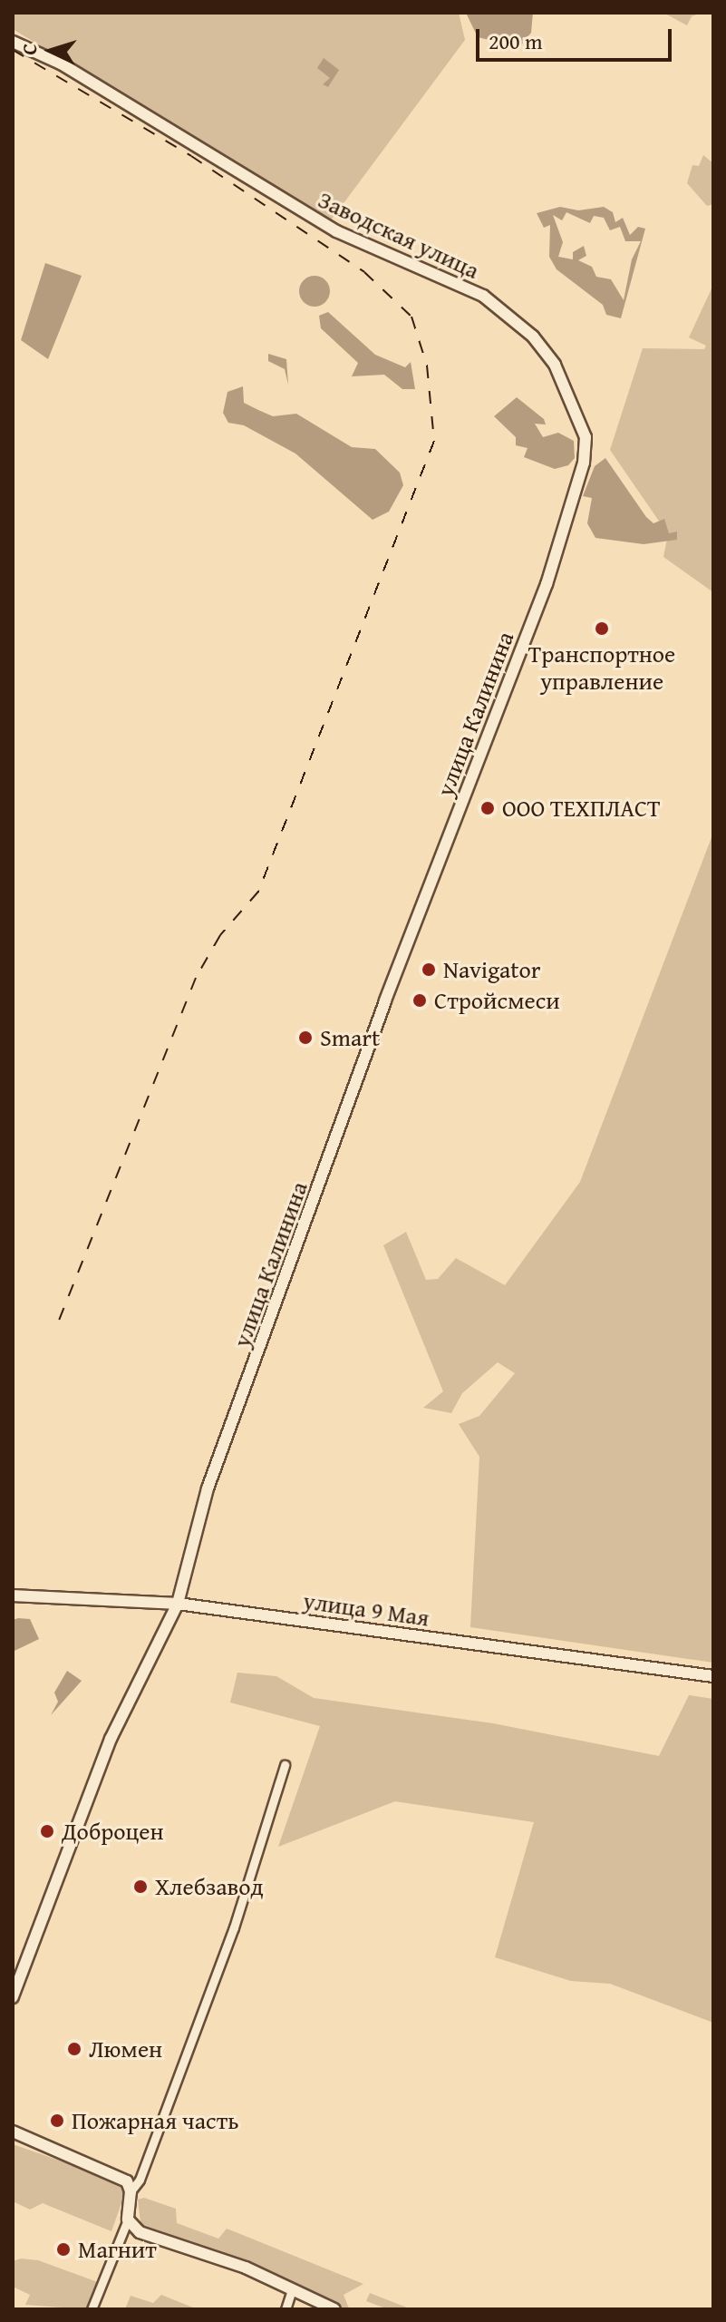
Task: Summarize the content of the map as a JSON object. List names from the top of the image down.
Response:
{
  "streets": {
    "street": ["Заводская улица", "улица Калинина", "улица 9 Мая"]
  },
  "crossings": [
    ["Заводская улица", "улица Калинина"],
    ["улица Калинина", "улица 9 Мая"]
  ],
  "places": [
    "Транспортное управление",
    "ООО ТЕХПЛАСТ",
    "Navigator",
    "Стройсмеси",
    "Smart",
    "Доброцен",
    "Хлебзавод",
    "Люмен",
    "Пожарная часть",
    "Магнит"
  ],
  "scale_bar": "200 m",
  "north": "left"
}
